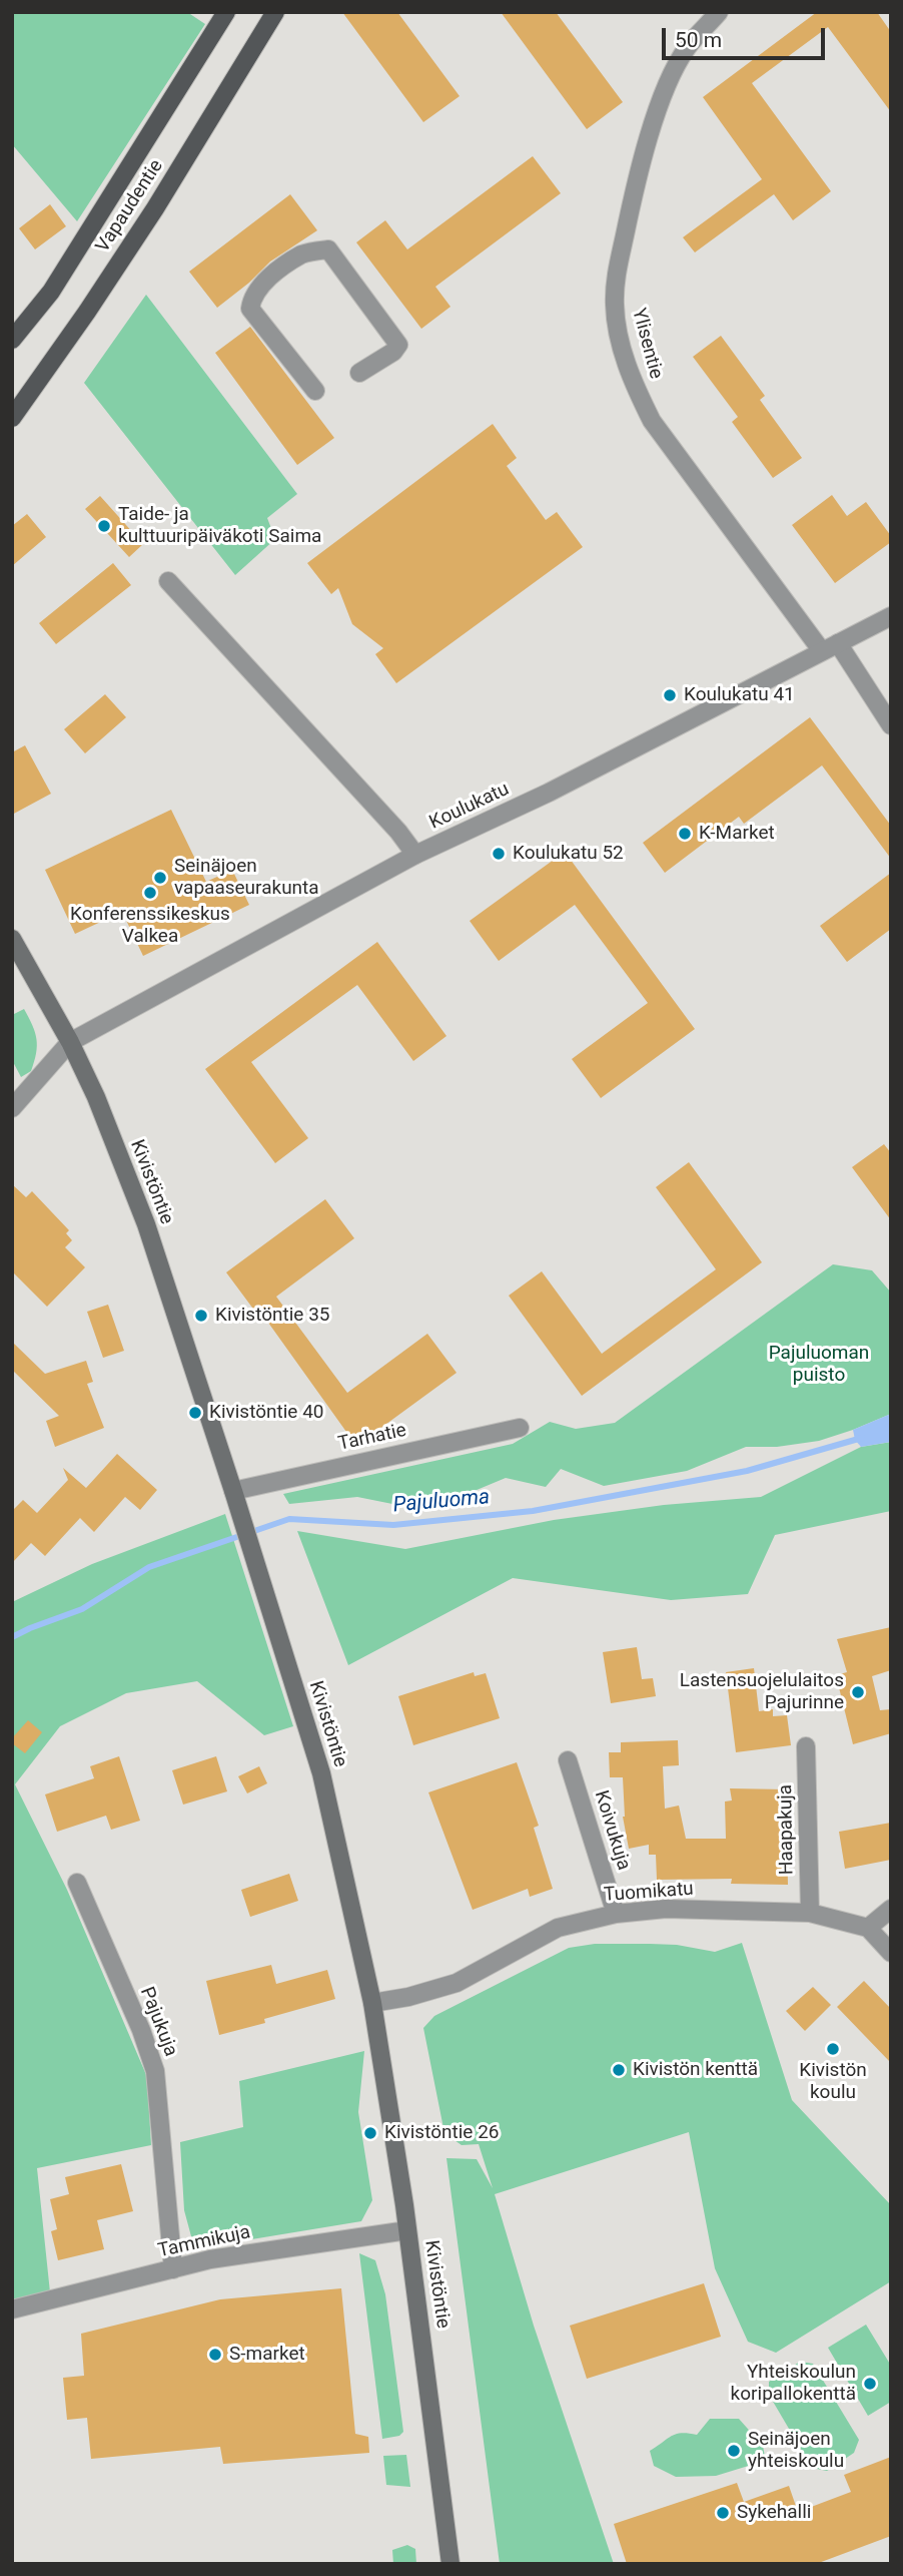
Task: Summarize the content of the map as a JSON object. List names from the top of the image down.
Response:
{
  "streets": {
    "main road": ["Vapaudentie", "Kivistöntie"],
    "street": [
      "Ylisentie",
      "Koulukatu",
      "Tarhatie",
      "Haapakuja",
      "Koivukuja",
      "Tuomikatu",
      "Pajukuja",
      "Tammikuja"
    ]
  },
  "crossings": [
    ["Ylisentie", "Koulukatu"],
    ["Koulukatu", "Kivistöntie"],
    ["Kivistöntie", "Tarhatie"],
    ["Kivistöntie", "Tuomikatu"],
    ["Kivistöntie", "Tammikuja"],
    ["Haapakuja", "Tuomikatu"],
    ["Koivukuja", "Tuomikatu"],
    ["Pajukuja", "Tammikuja"]
  ],
  "water": ["Pajuluoma"],
  "parks": ["Pajuluoman puisto"],
  "places": [
    "Taide- ja kulttuuripäiväkoti Saima",
    "Koulukatu 41",
    "K-Market",
    "Koulukatu 52",
    "Seinäjoen vapaaseurakunta",
    "Konferenssikeskus Valkea",
    "Kivistöntie 35",
    "Kivistöntie 40",
    "Lastensuojelulaitos Pajurinne",
    "Kivistön koulu",
    "Kivistön kenttä",
    "Kivistöntie 26",
    "S-market",
    "Yhteiskoulun koripallokenttä",
    "Seinäjoen yhteiskoulu",
    "Sykehalli"
  ],
  "scale_bar": "50 m"
}
